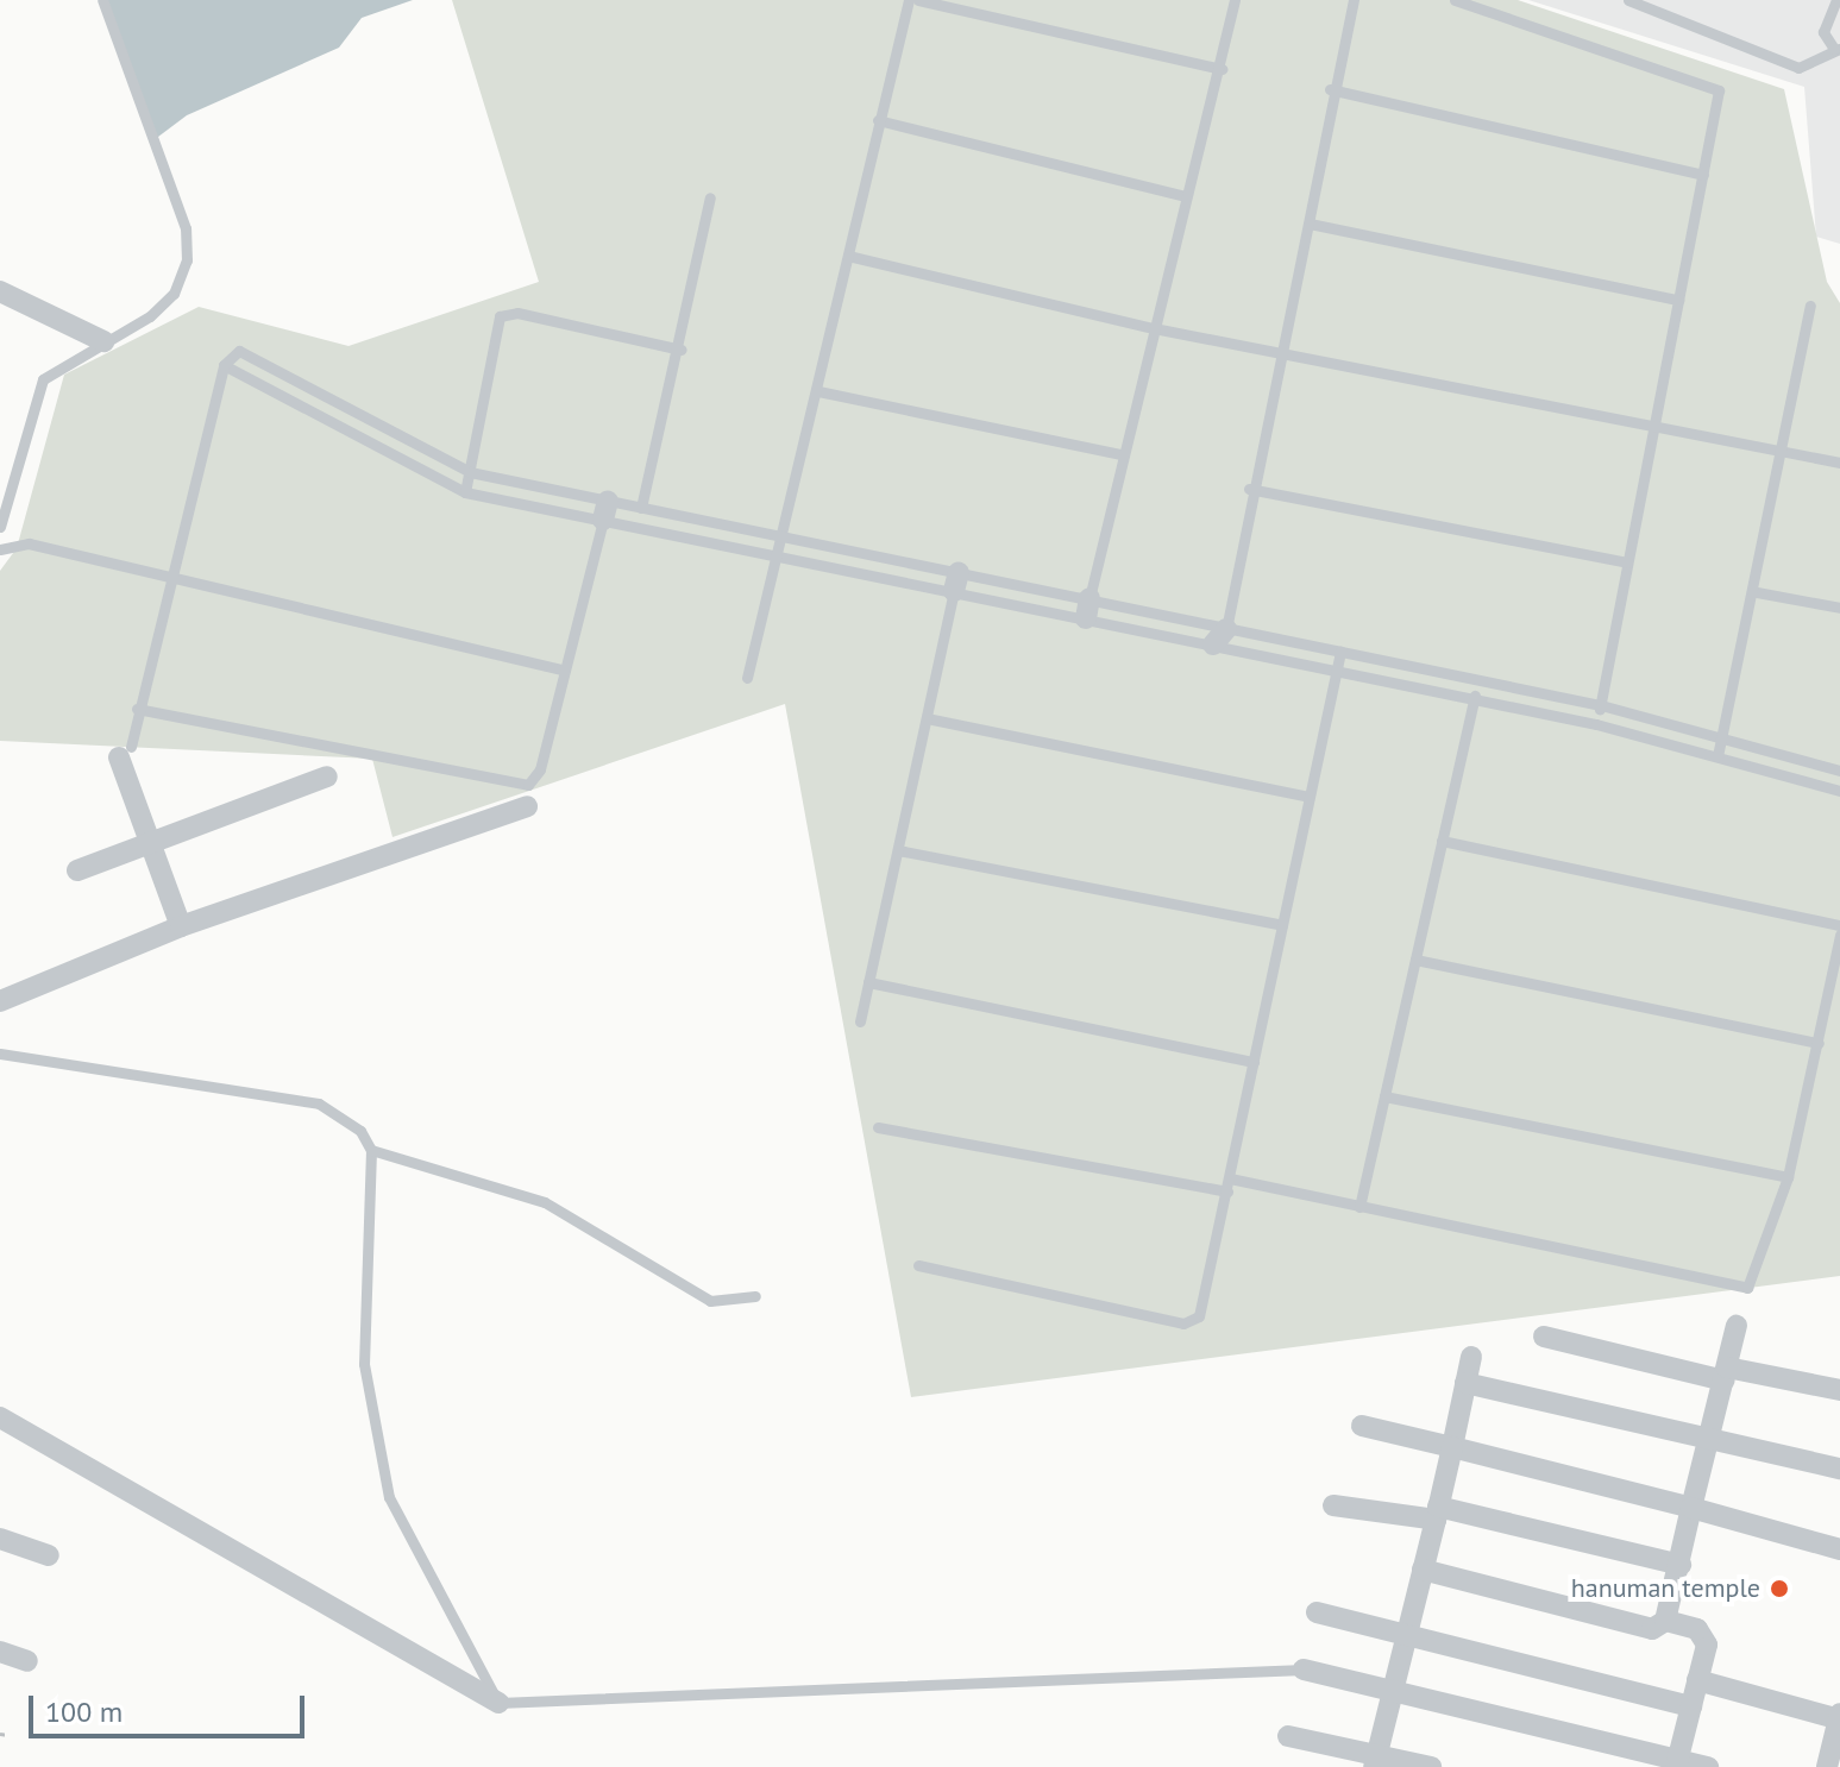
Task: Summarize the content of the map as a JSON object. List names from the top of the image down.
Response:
{
  "places": ["hanuman temple"],
  "scale_bar": "100 m"
}
